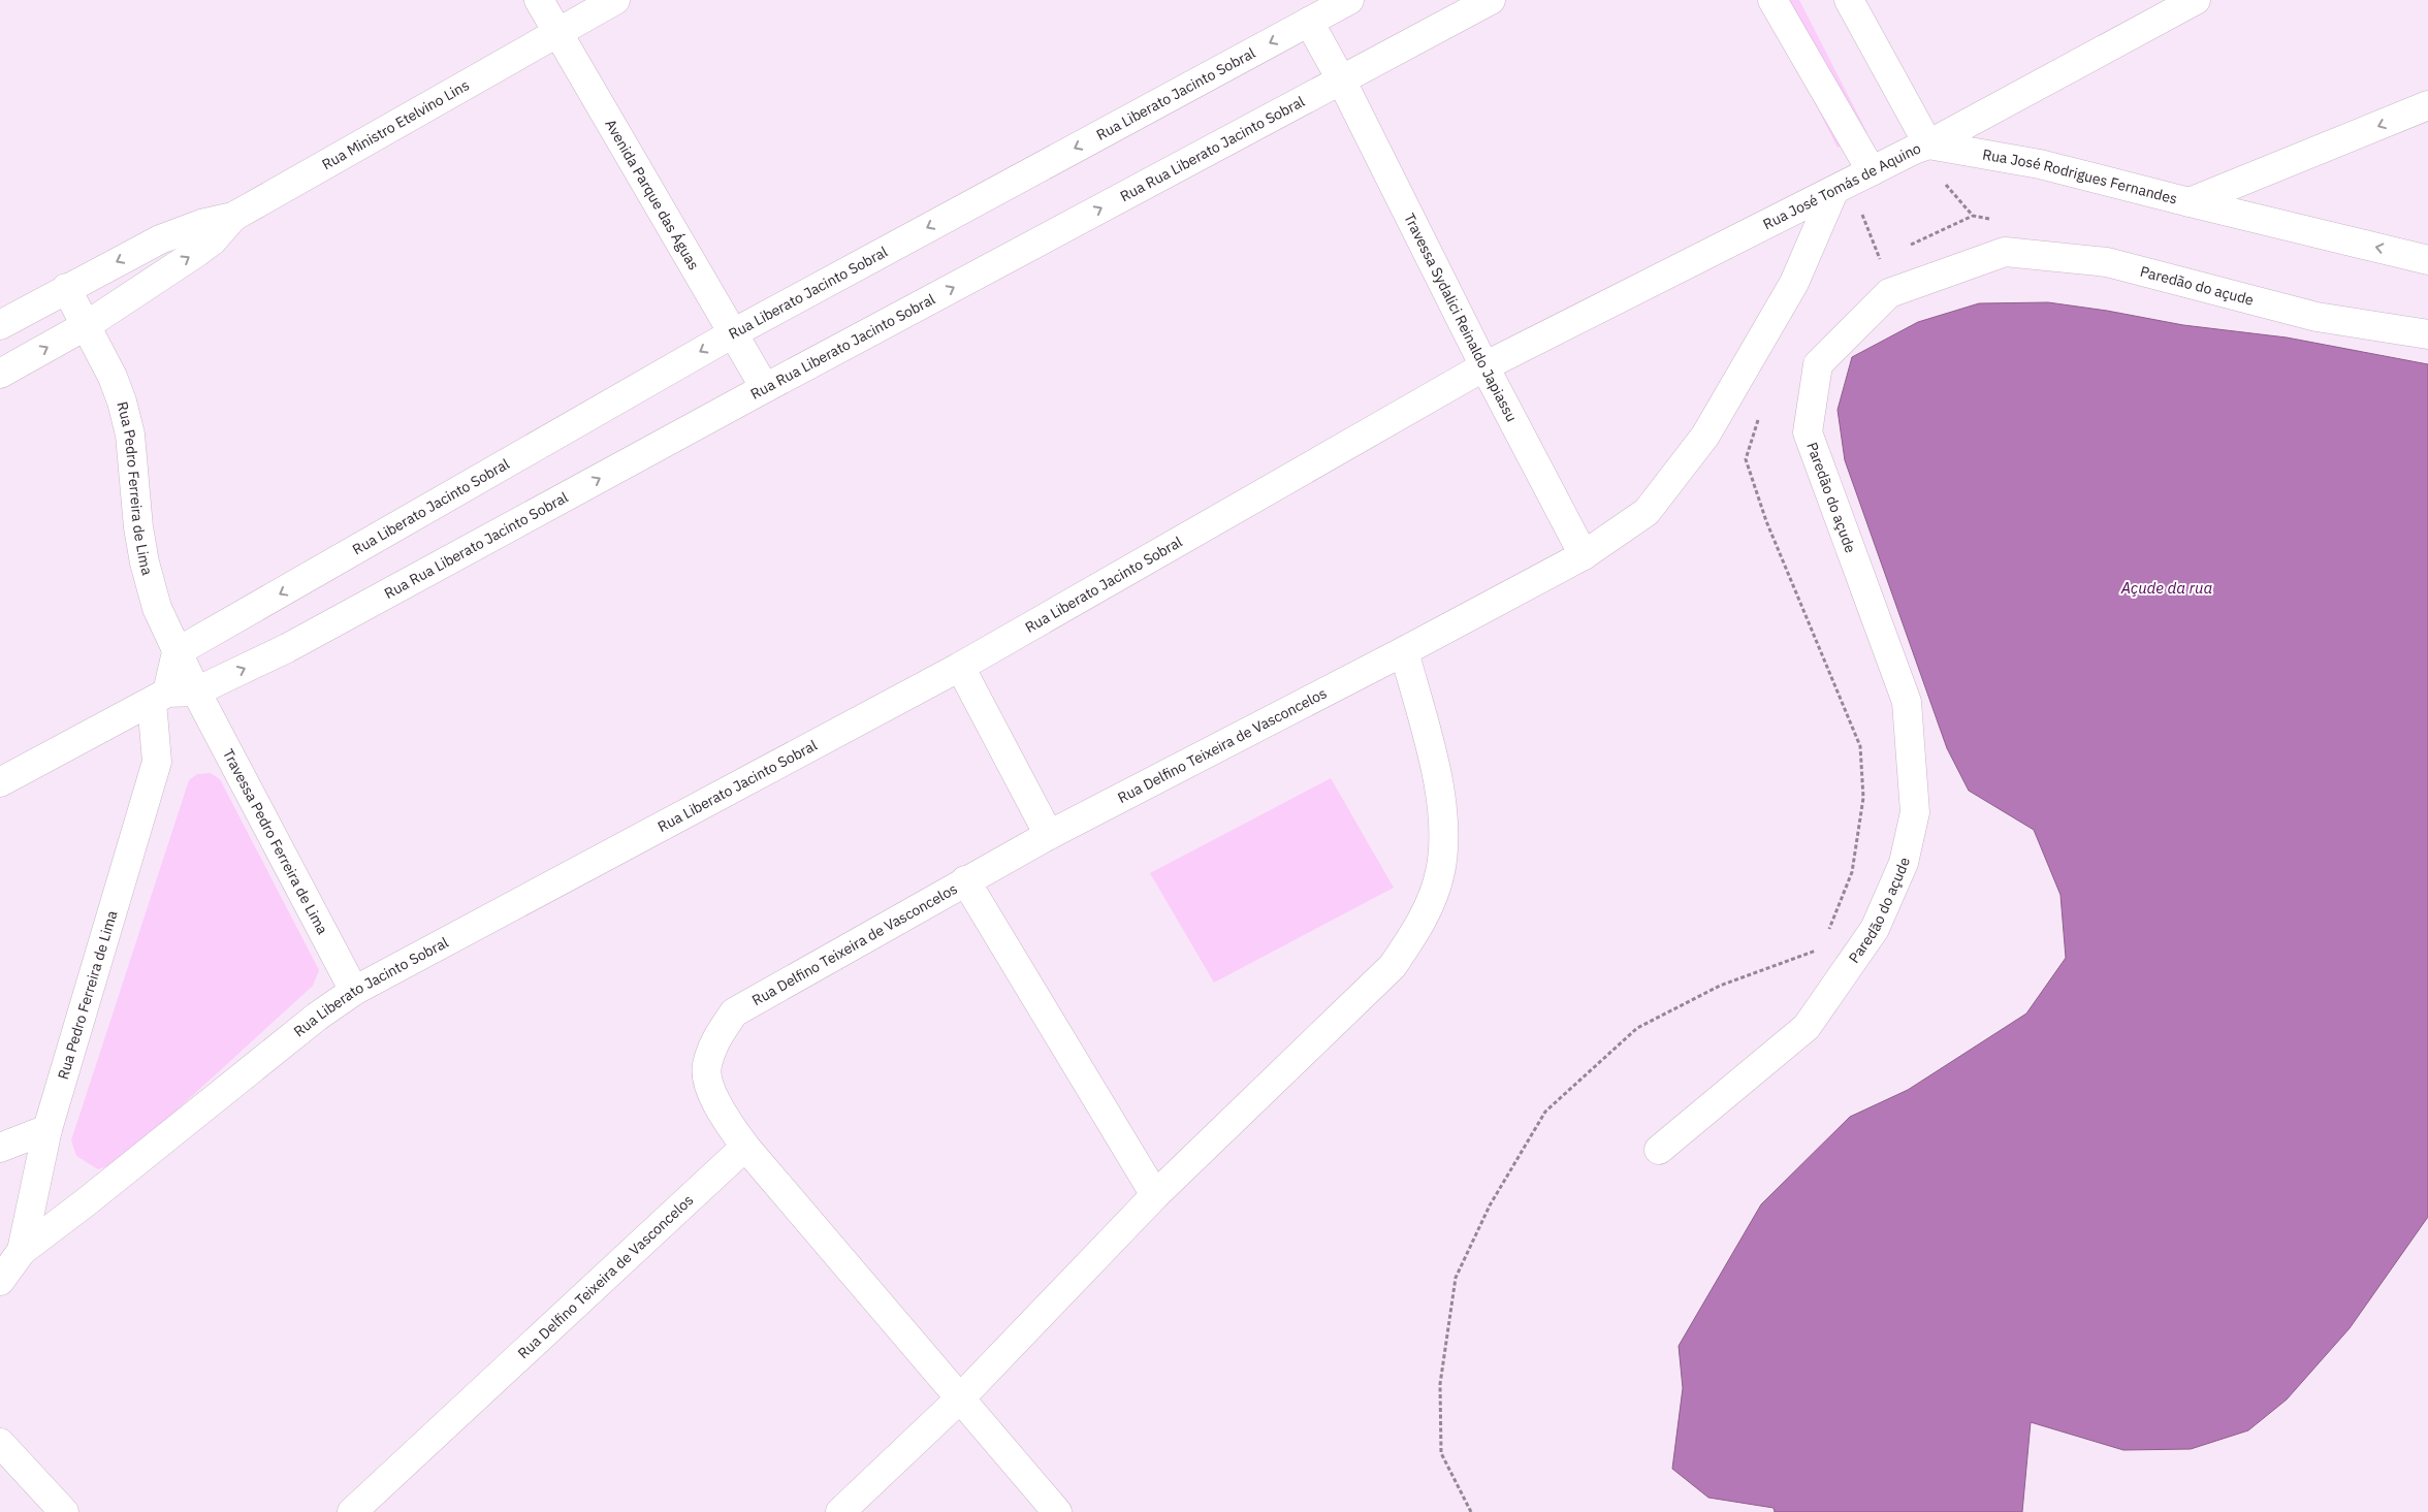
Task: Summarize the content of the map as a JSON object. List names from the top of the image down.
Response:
{
  "streets": {
    "street": [
      "Rua Liberato Jacinto Sobral",
      "Rua Ministro Etelvino Lins",
      "Rua Rua Liberato Jacinto Sobral",
      "Rua José Rodrigues Fernandes",
      "Rua José Tomás de Aquino",
      "Avenida Parque das Águas",
      "Paredão do açude",
      "Travessa Sydalici Reinaldo Japiassu",
      "Rua Pedro Ferreira de Lima",
      "Rua Delfino Teixeira de Vasconcelos",
      "Travessa Pedro Ferreira de Lima"
    ]
  },
  "crossings": [
    ["Rua Liberato Jacinto Sobral", "Rua José Tomás de Aquino"],
    ["Rua Liberato Jacinto Sobral", "Avenida Parque das Águas"],
    ["Rua Liberato Jacinto Sobral", "Travessa Sydalici Reinaldo Japiassu"],
    ["Rua Liberato Jacinto Sobral", "Rua Pedro Ferreira de Lima"],
    ["Rua Liberato Jacinto Sobral", "Travessa Pedro Ferreira de Lima"],
    ["Rua Ministro Etelvino Lins", "Avenida Parque das Águas"],
    ["Rua Ministro Etelvino Lins", "Rua Pedro Ferreira de Lima"],
    ["Rua Rua Liberato Jacinto Sobral", "Avenida Parque das Águas"],
    ["Rua Rua Liberato Jacinto Sobral", "Travessa Sydalici Reinaldo Japiassu"],
    ["Rua Rua Liberato Jacinto Sobral", "Rua Pedro Ferreira de Lima"],
    ["Rua Rua Liberato Jacinto Sobral", "Travessa Pedro Ferreira de Lima"],
    ["Rua José Rodrigues Fernandes", "Rua José Tomás de Aquino"],
    ["Rua José Tomás de Aquino", "Travessa Sydalici Reinaldo Japiassu"],
    ["Rua José Tomás de Aquino", "Rua Delfino Teixeira de Vasconcelos"],
    ["Travessa Sydalici Reinaldo Japiassu", "Rua Delfino Teixeira de Vasconcelos"],
    ["Rua Pedro Ferreira de Lima", "Travessa Pedro Ferreira de Lima"]
  ],
  "one_way": ["Rua Liberato Jacinto Sobral", "Rua Rua Liberato Jacinto Sobral", "Rua José Rodrigues Fernandes"],
  "water": ["Açude da rua"]
}
